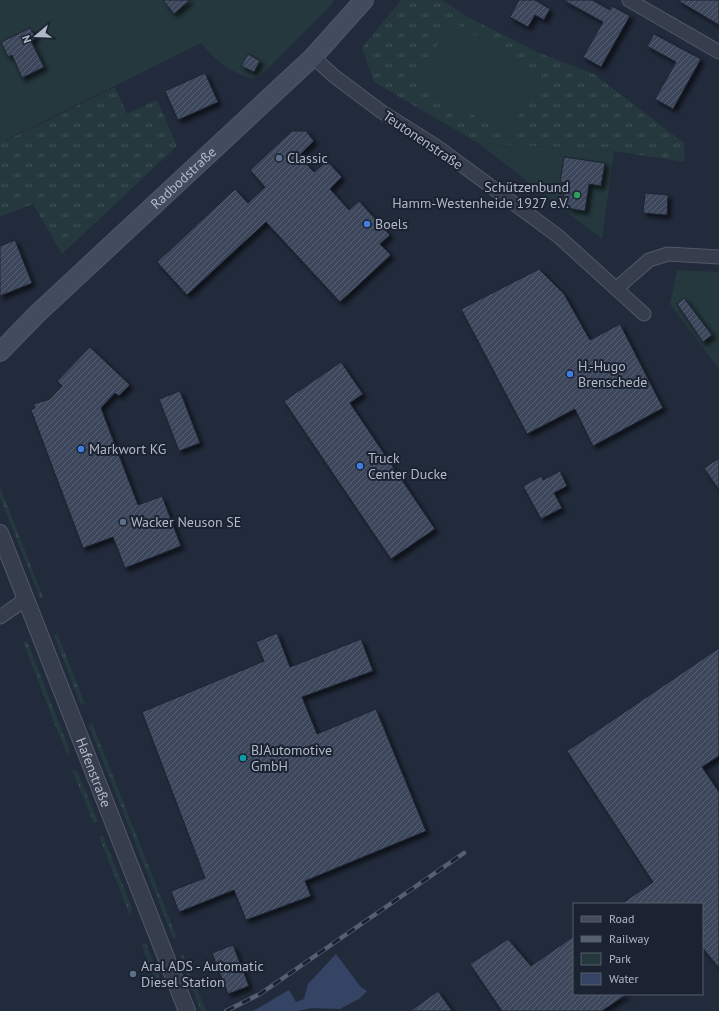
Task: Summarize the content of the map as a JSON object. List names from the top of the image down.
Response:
{
  "streets": {
    "main road": ["Radbodstraße"],
    "street": ["Teutonenstraße", "Hafenstraße"]
  },
  "crossings": [
    ["Teutonenstraße", "Radbodstraße"]
  ],
  "places": [
    "Classic",
    "Schützenbund Hamm-Westenheide 1927 e.V.",
    "Boels",
    "H.-Hugo Brenschede",
    "Markwort KG",
    "Truck Center Ducke",
    "Wacker Neuson SE",
    "BJAutomotive GmbH",
    "Aral ADS - Automatic Diesel Station"
  ],
  "legend": [
    "Road",
    "Railway",
    "Park",
    "Water"
  ],
  "north": "left"
}
